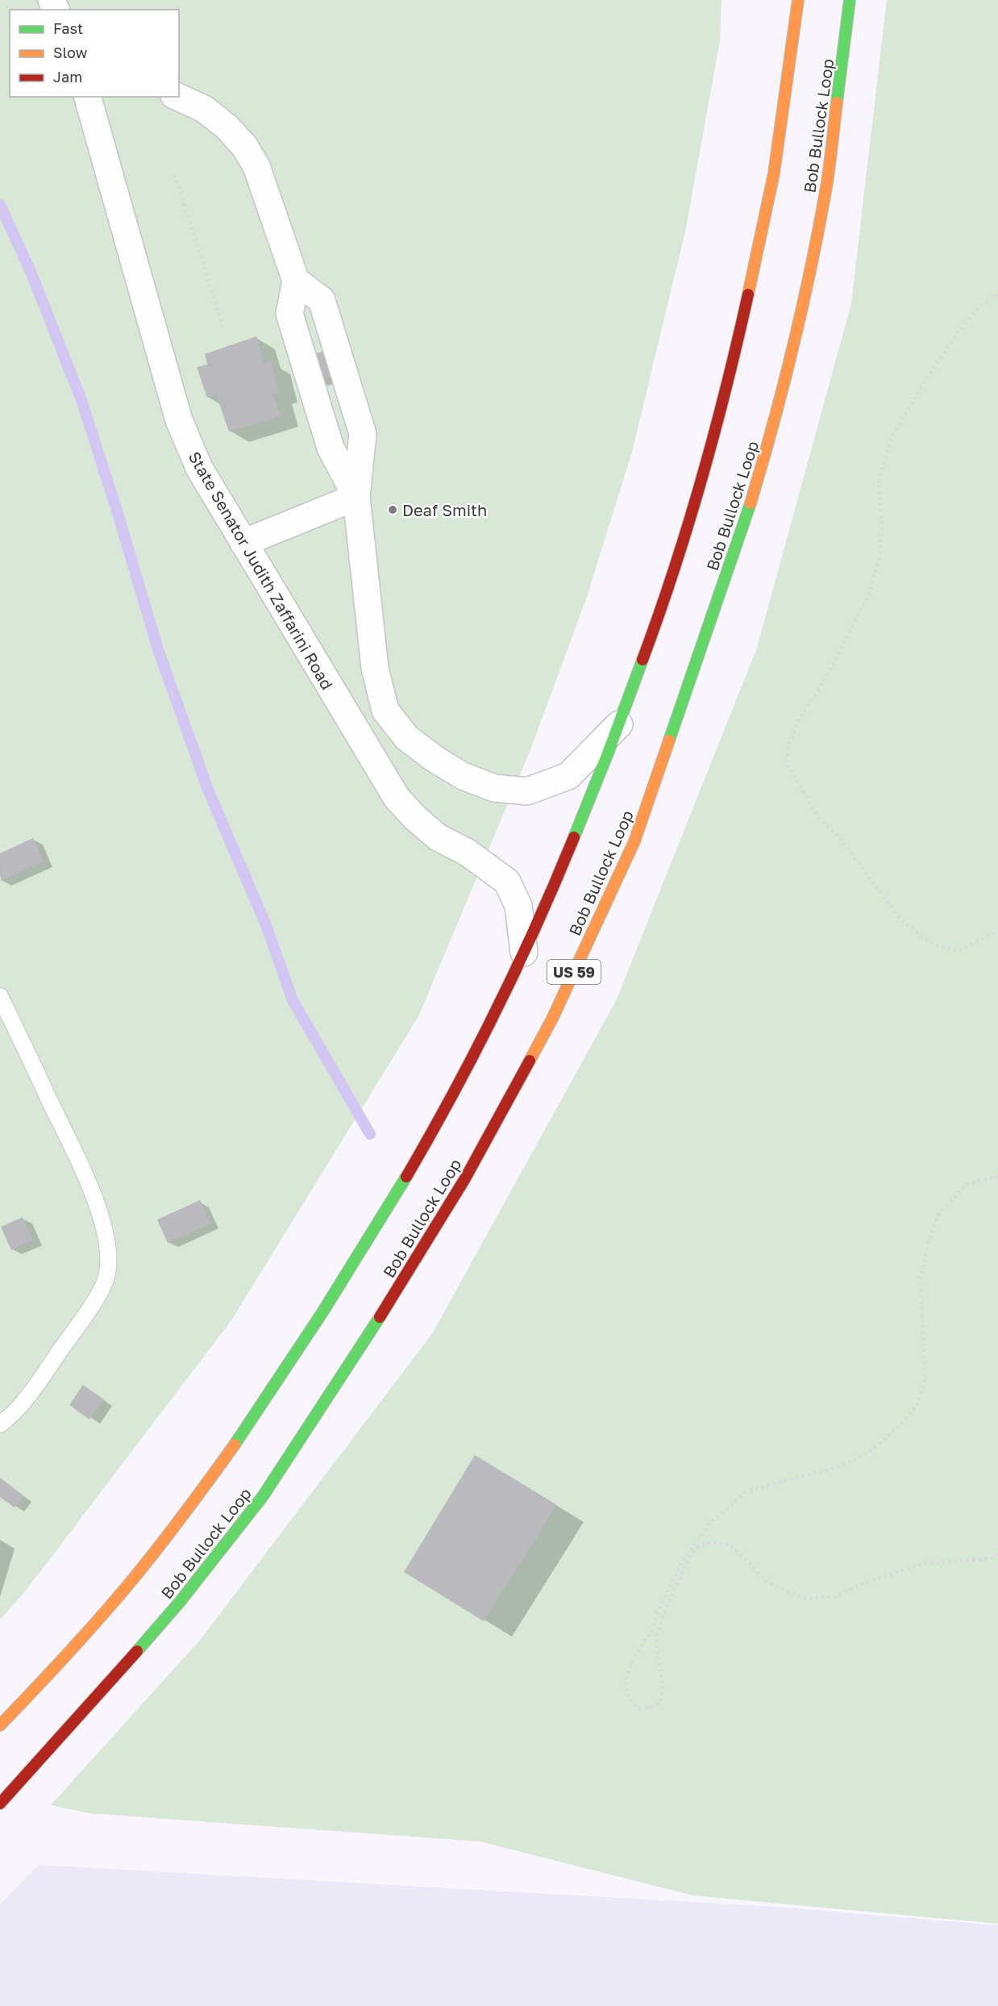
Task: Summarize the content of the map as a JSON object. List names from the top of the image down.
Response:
{
  "streets": {
    "highway": ["Bob Bullock Loop", "US 59"],
    "street": ["State Senator Judith Zaffarini Road"]
  },
  "places": ["Deaf Smith"],
  "legend": ["Fast", "Slow", "Jam"]
}
